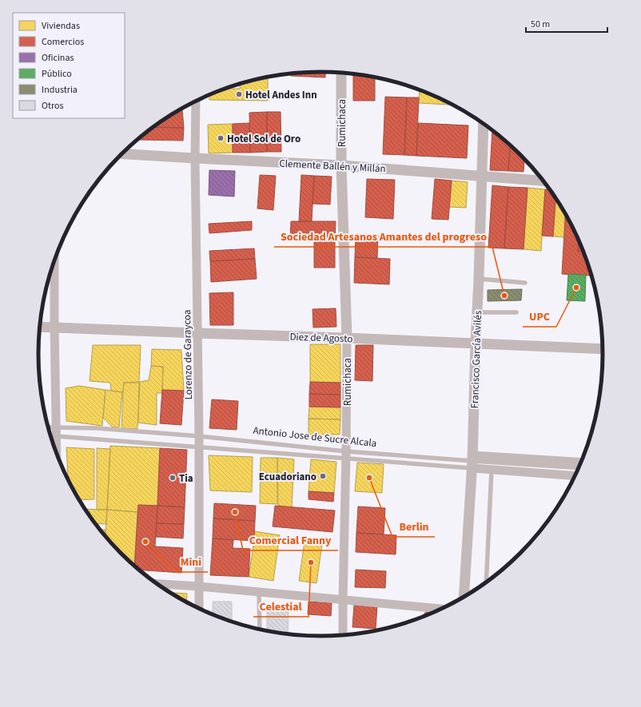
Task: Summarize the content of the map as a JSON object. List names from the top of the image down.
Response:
{
  "streets": {
    "street": [
      "Rumichaca",
      "Clemente Ballén y Millán",
      "Diez de Agosto",
      "Lorenzo de Garaycoa",
      "Francisco García Avilés",
      "Antonio Jose de Sucre Alcala"
    ]
  },
  "crossings": [
    ["Rumichaca", "Clemente Ballén y Millán"],
    ["Rumichaca", "Diez de Agosto"],
    ["Rumichaca", "Antonio Jose de Sucre Alcala"],
    ["Clemente Ballén y Millán", "Lorenzo de Garaycoa"],
    ["Clemente Ballén y Millán", "Francisco García Avilés"],
    ["Diez de Agosto", "Lorenzo de Garaycoa"],
    ["Diez de Agosto", "Francisco García Avilés"],
    ["Lorenzo de Garaycoa", "Antonio Jose de Sucre Alcala"],
    ["Francisco García Avilés", "Antonio Jose de Sucre Alcala"]
  ],
  "places": [
    "Hotel Andes Inn",
    "Hotel Sol de Oro",
    "UPC",
    "Sociedad Artesanos Amantes del progreso",
    "Ecuadoriano",
    "Tia",
    "Berlin",
    "Comercial Fanny",
    "Mini",
    "Celestial"
  ],
  "legend": [
    "Viviendas",
    "Comercios",
    "Oficinas",
    "Público",
    "Industria",
    "Otros"
  ],
  "scale_bar": "50 m"
}
